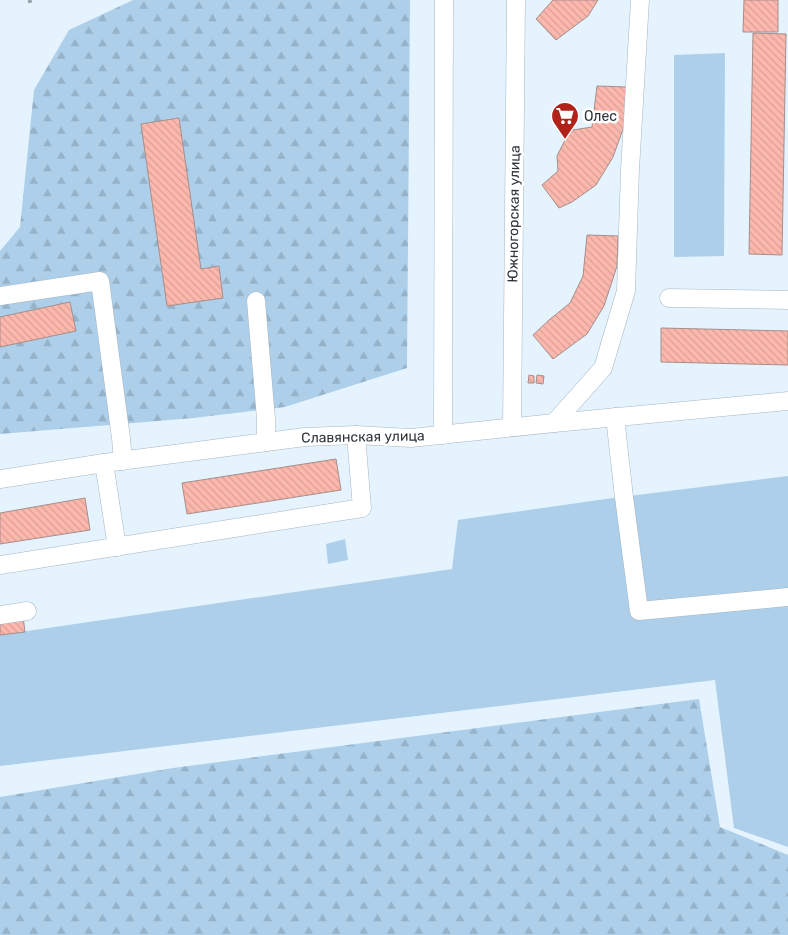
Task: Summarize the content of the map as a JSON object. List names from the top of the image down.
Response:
{
  "streets": {
    "street": ["Южногорская улица", "Славянская улица"]
  },
  "crossings": [
    ["Южногорская улица", "Славянская улица"]
  ],
  "places": {
    "supermarket": ["Олес"]
  }
}
